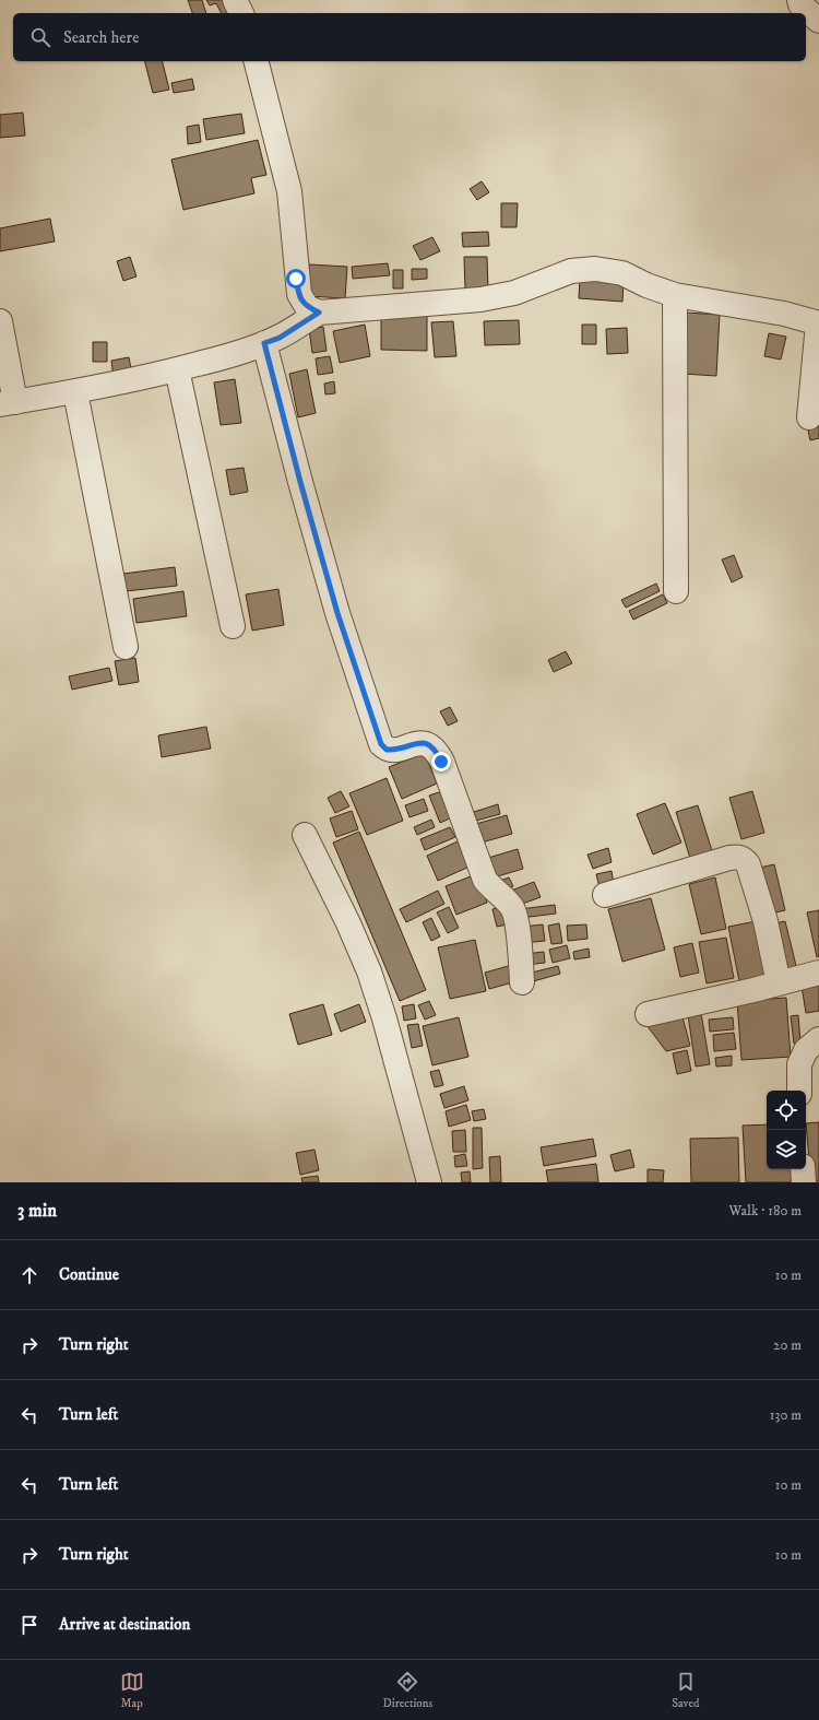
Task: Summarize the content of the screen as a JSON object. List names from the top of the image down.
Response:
{
  "page": {
    "search": "Search here",
    "heading": ["3 min", "Walk · 180 m"],
    "list": [
      ["Continue", "10 m"],
      ["Turn right", "20 m"],
      ["Turn left", "130 m"],
      ["Turn left", "10 m"],
      ["Turn right", "10 m"],
      "Arrive at destination"
    ],
    "nav": ["Map", "Directions", "Saved"]
  }
}
